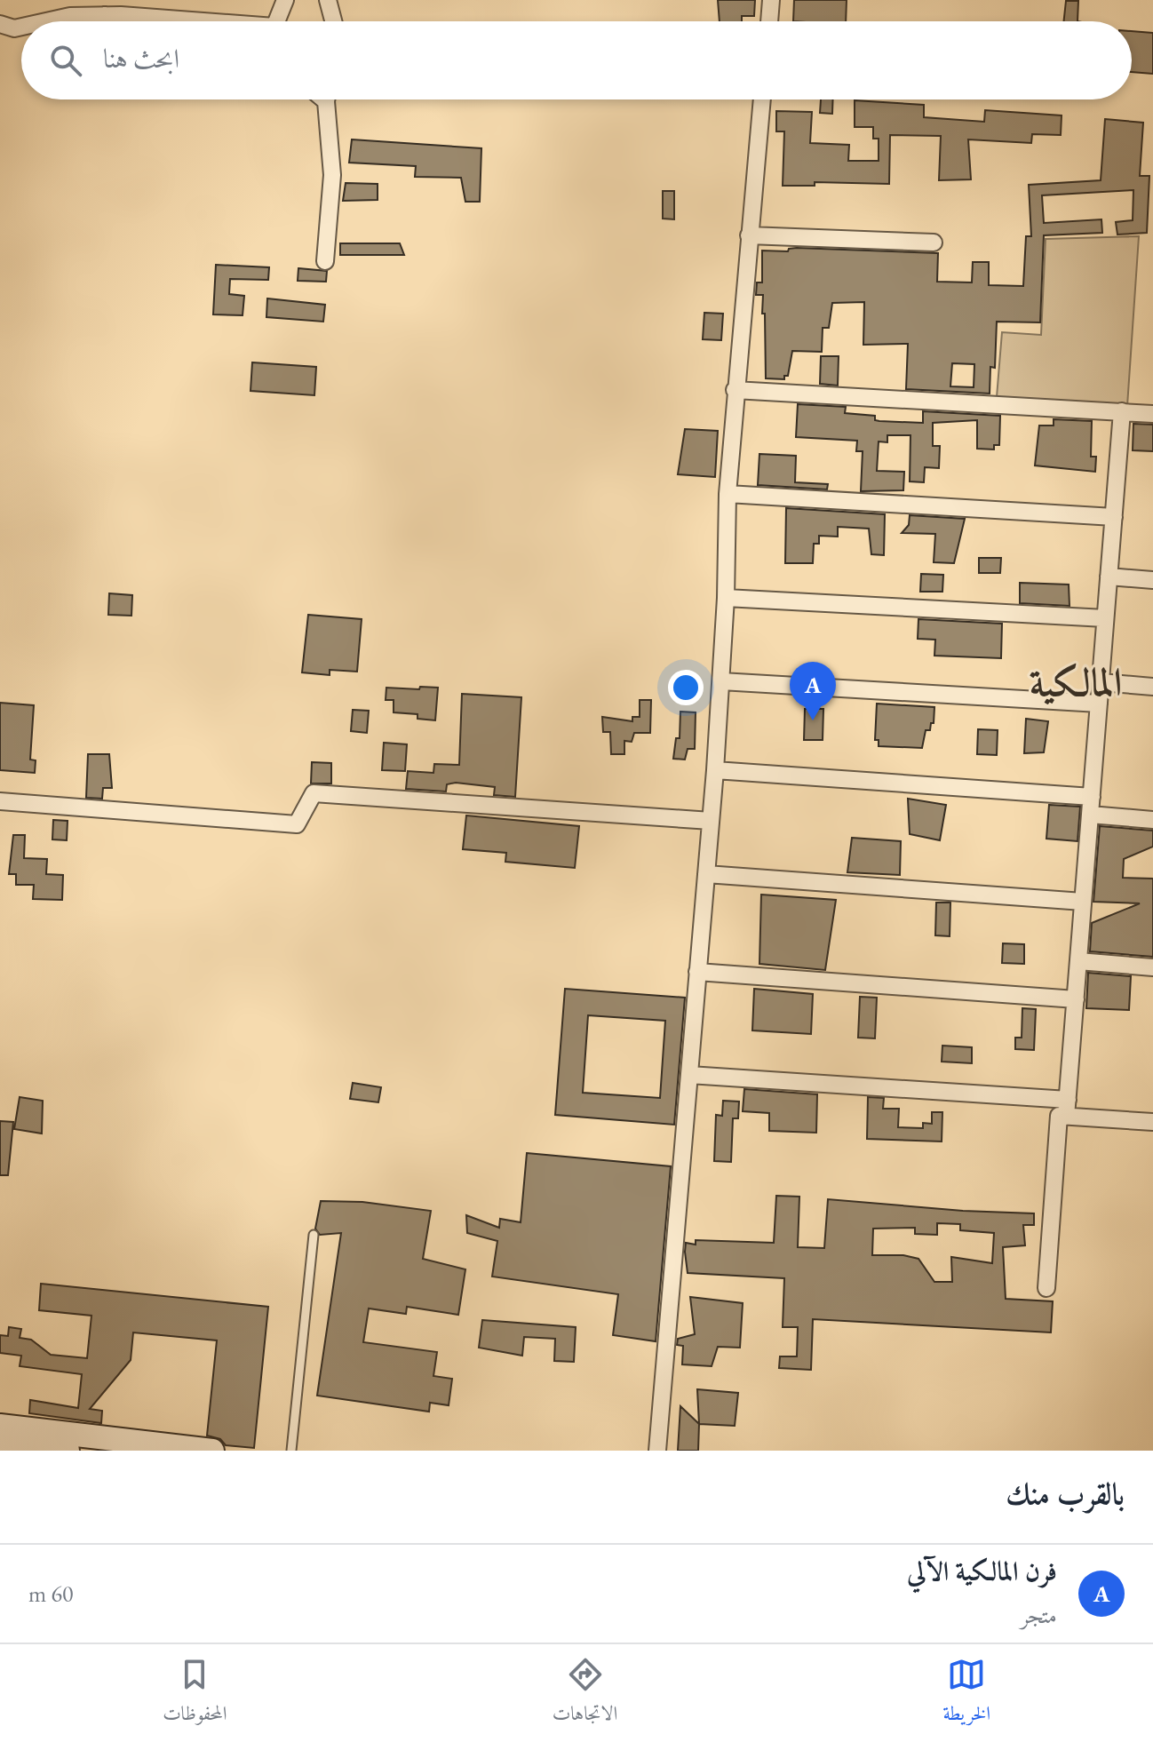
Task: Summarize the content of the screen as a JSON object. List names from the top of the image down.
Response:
{
  "districts": ["المالكية"],
  "page": {
    "search": "ابحث هنا",
    "pins": "A",
    "heading": "بالقرب منك",
    "list": [
      {
        "mark": "A",
        "name": "فرن المالكية الآلي",
        "note": "متجر",
        "value": "60 m"
      }
    ],
    "nav": ["الخريطة", "الاتجاهات", "المحفوظات"]
  }
}
